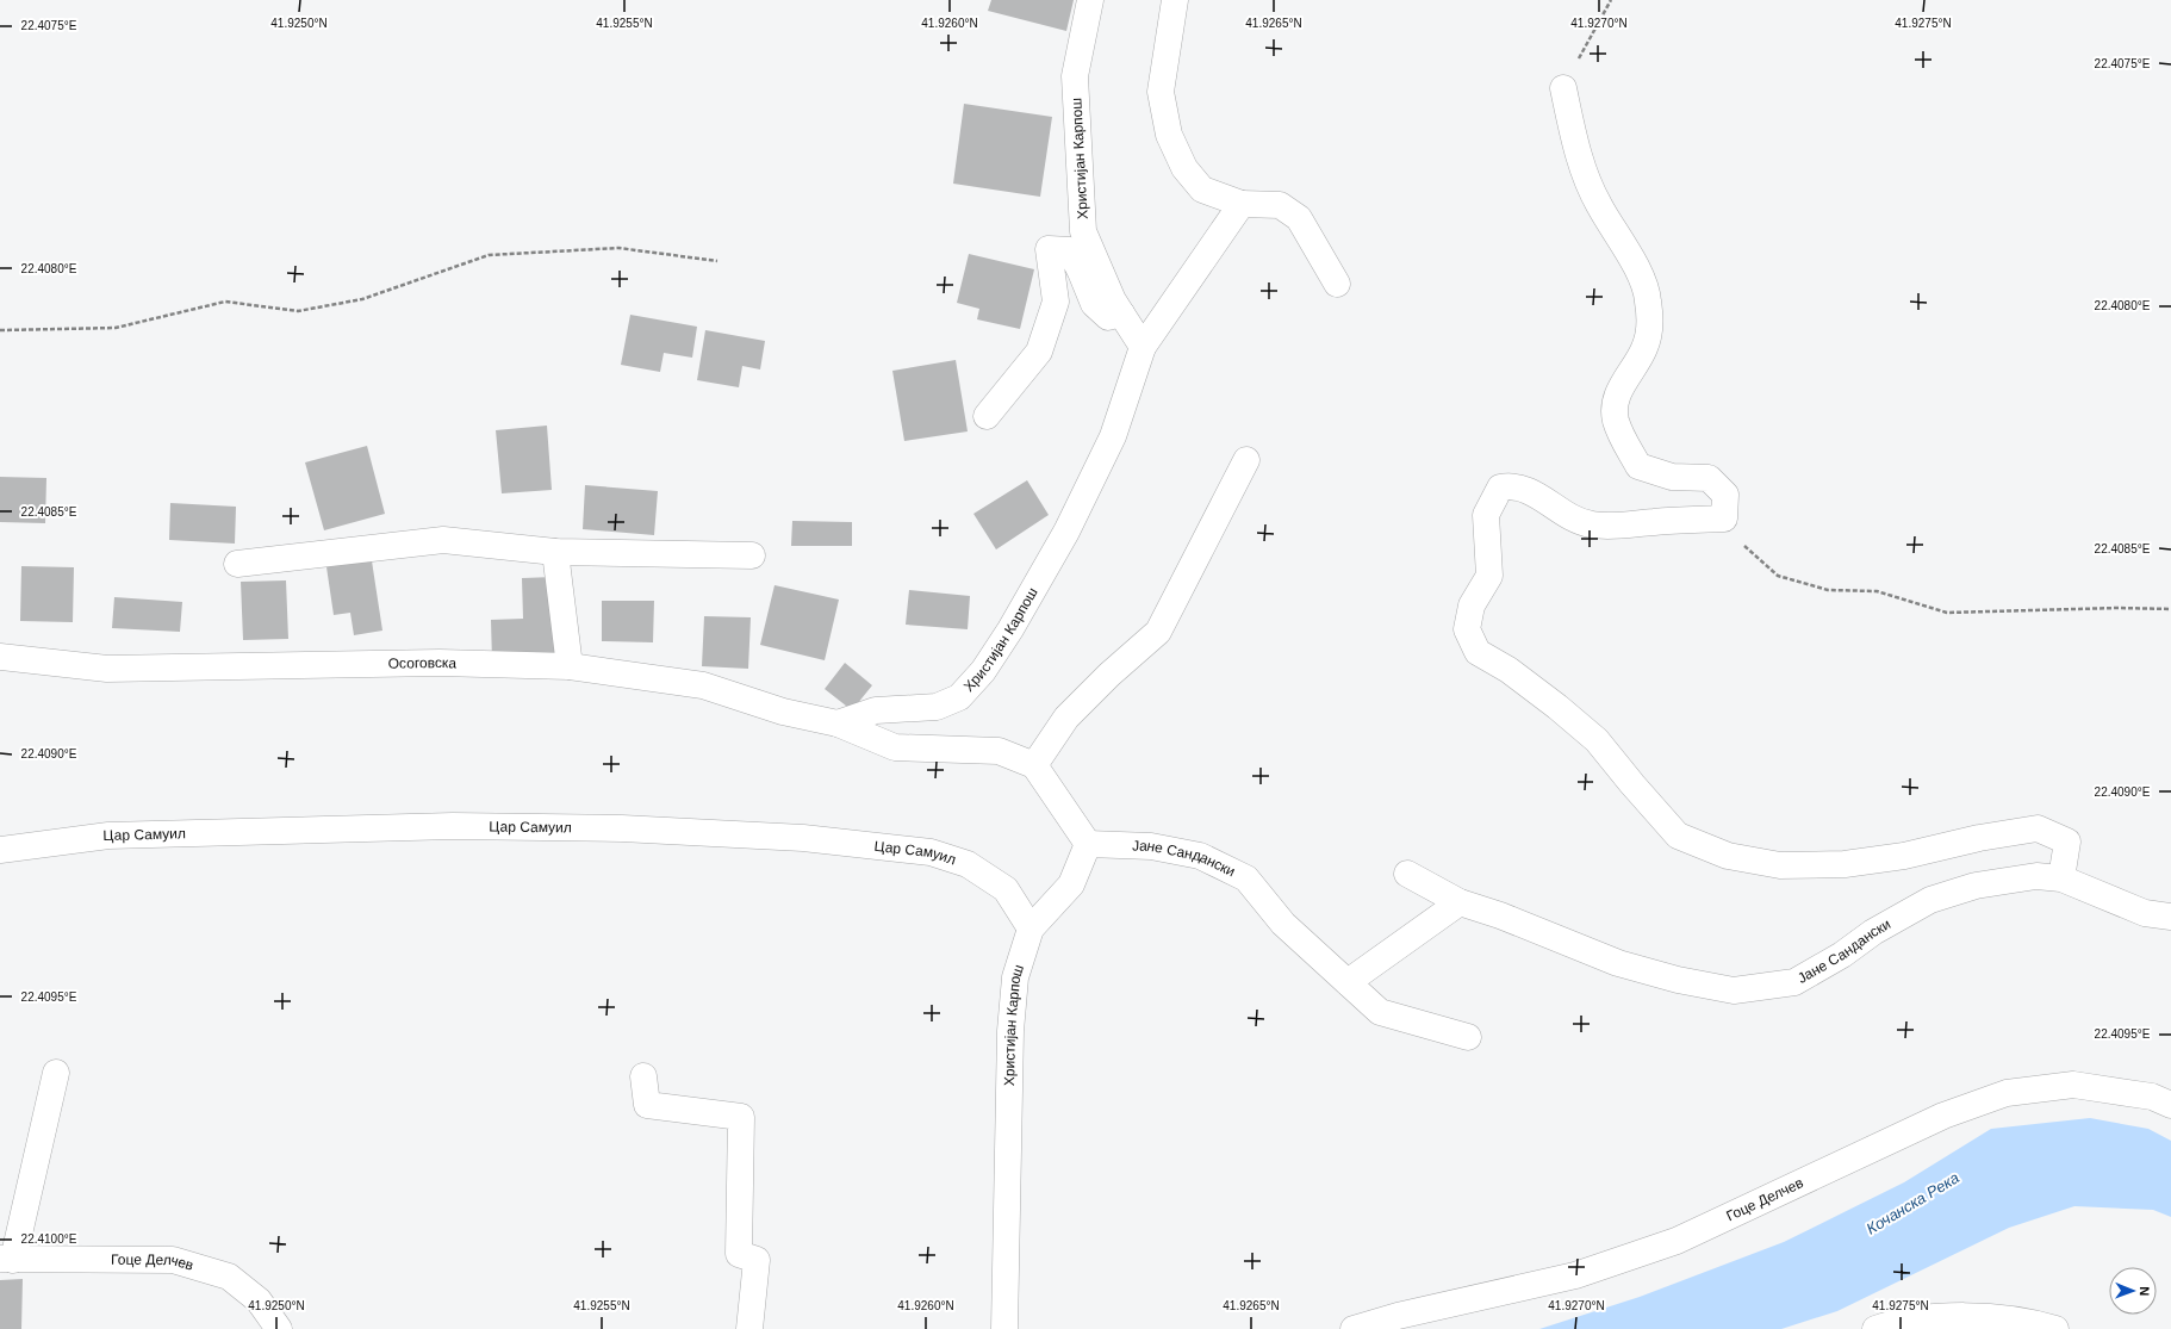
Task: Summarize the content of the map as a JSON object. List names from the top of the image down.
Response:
{
  "streets": {
    "street": [
      "Христијан Карпош",
      "Осоговска",
      "Цар Самуил",
      "Јане Сандански",
      "Гоце Делчев"
    ]
  },
  "crossings": [
    ["Христијан Карпош", "Осоговска"],
    ["Христијан Карпош", "Цар Самуил"],
    ["Христијан Карпош", "Јане Сандански"]
  ],
  "water": ["Кочанска Река"],
  "north": "right",
  "coordinates": [
    "41.9250°N",
    "41.9255°N",
    "41.9260°N",
    "41.9265°N",
    "41.9270°N",
    "41.9275°N",
    "22.4075°E",
    "22.4080°E",
    "22.4085°E",
    "22.4090°E",
    "22.4095°E",
    "22.4100°E"
  ]
}
